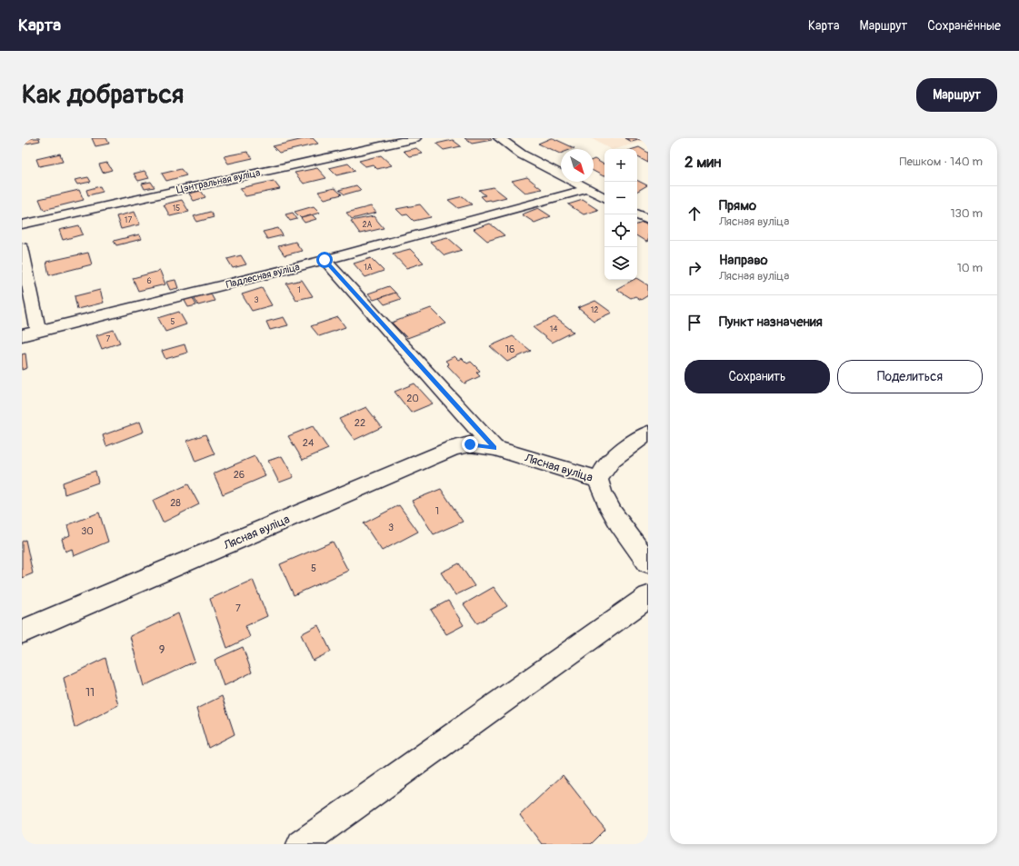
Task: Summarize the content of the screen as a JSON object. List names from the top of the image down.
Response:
{
  "streets": {
    "street": ["Цэнтральная вуліца", "Падлесная вуліца", "Лясная вуліца"]
  },
  "house_numbers": [
    "15",
    "17",
    "2А",
    "1А",
    "6",
    "1",
    "3",
    "12",
    "5",
    "14",
    "7",
    "16",
    "20",
    "22",
    "24",
    "26",
    "28",
    "1",
    "3",
    "30",
    "5",
    "7",
    "9",
    "11"
  ],
  "north": "bottom right",
  "page": {
    "header": "Карта",
    "nav": ["Карта", "Маршрут", "Сохранённые"],
    "buttons": [
      "Маршрут",
      ["Сохранить", "Поделиться"]
    ],
    "title": "Как добраться",
    "heading": ["2 мин", "Пешком · 140 m"],
    "map_buttons": ["+", "−"],
    "list": [
      ["Прямо", "Лясная вуліца", "130 m"],
      ["Направо", "Лясная вуліца", "10 m"],
      "Пункт назначения"
    ]
  }
}
